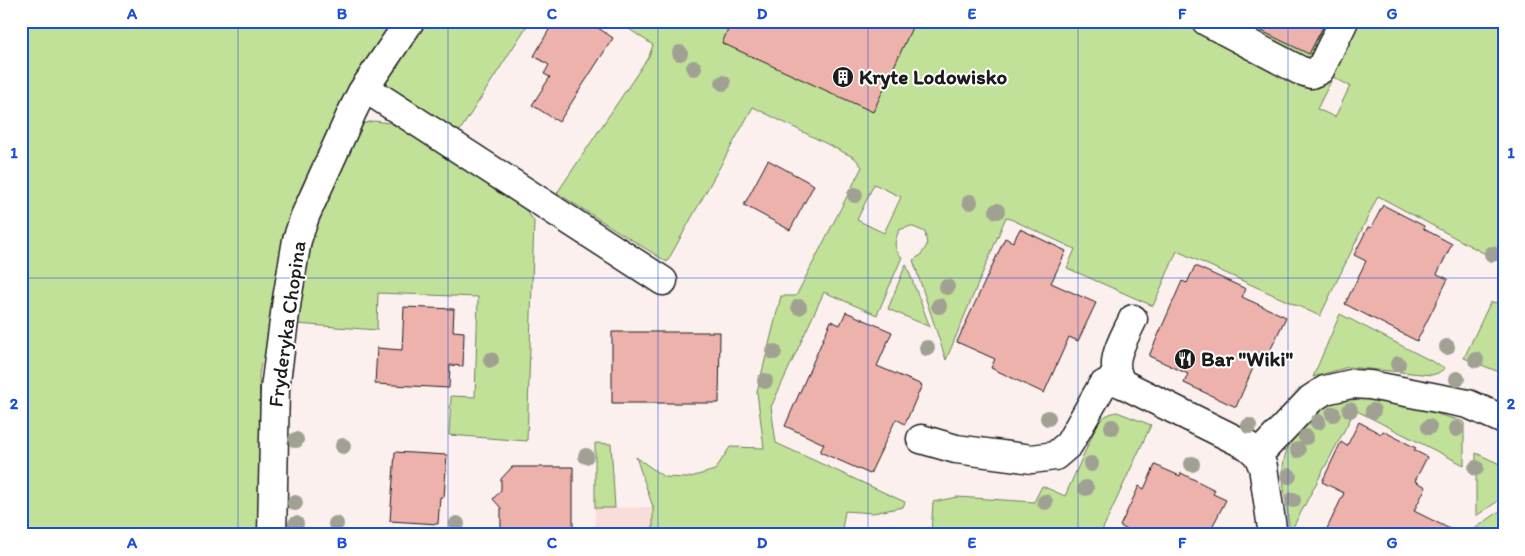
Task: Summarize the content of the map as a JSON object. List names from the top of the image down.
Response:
{
  "streets": {
    "lane": ["Fryderyka Chopina"]
  },
  "places": {
    "building": ["Kryte Lodowisko"],
    "restaurant": ["Bar \"Wiki\""]
  },
  "grid": {
    "columns": [
      "A",
      "B",
      "C",
      "D",
      "E",
      "F",
      "G"
    ],
    "rows": ["1", "2"]
  }
}
